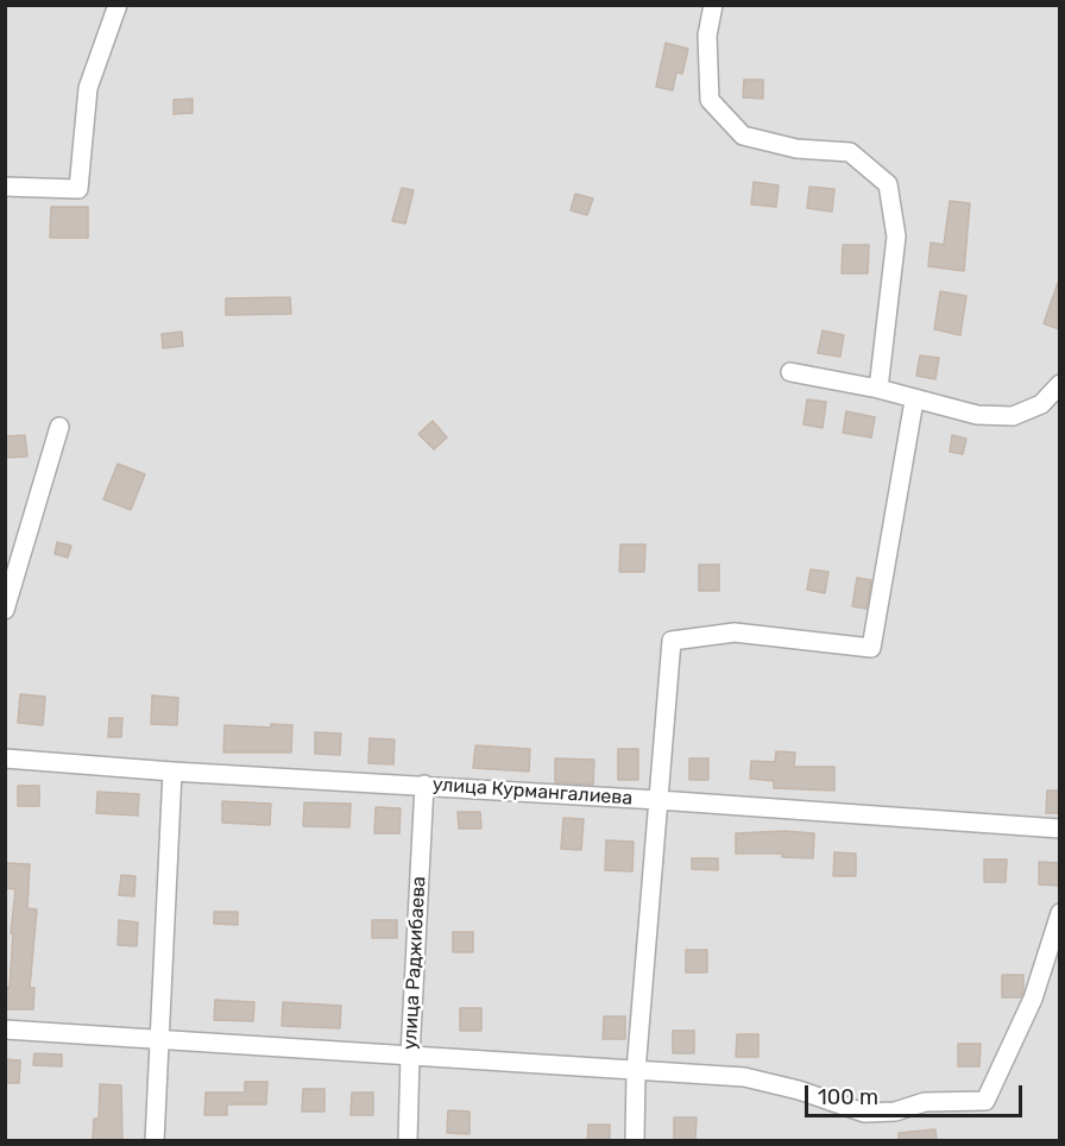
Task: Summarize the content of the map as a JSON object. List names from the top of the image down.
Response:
{
  "streets": {
    "street": ["улица Курмангалиева", "улица Раджибаева"]
  },
  "crossings": [
    ["улица Курмангалиева", "улица Раджибаева"]
  ],
  "scale_bar": "100 m"
}
